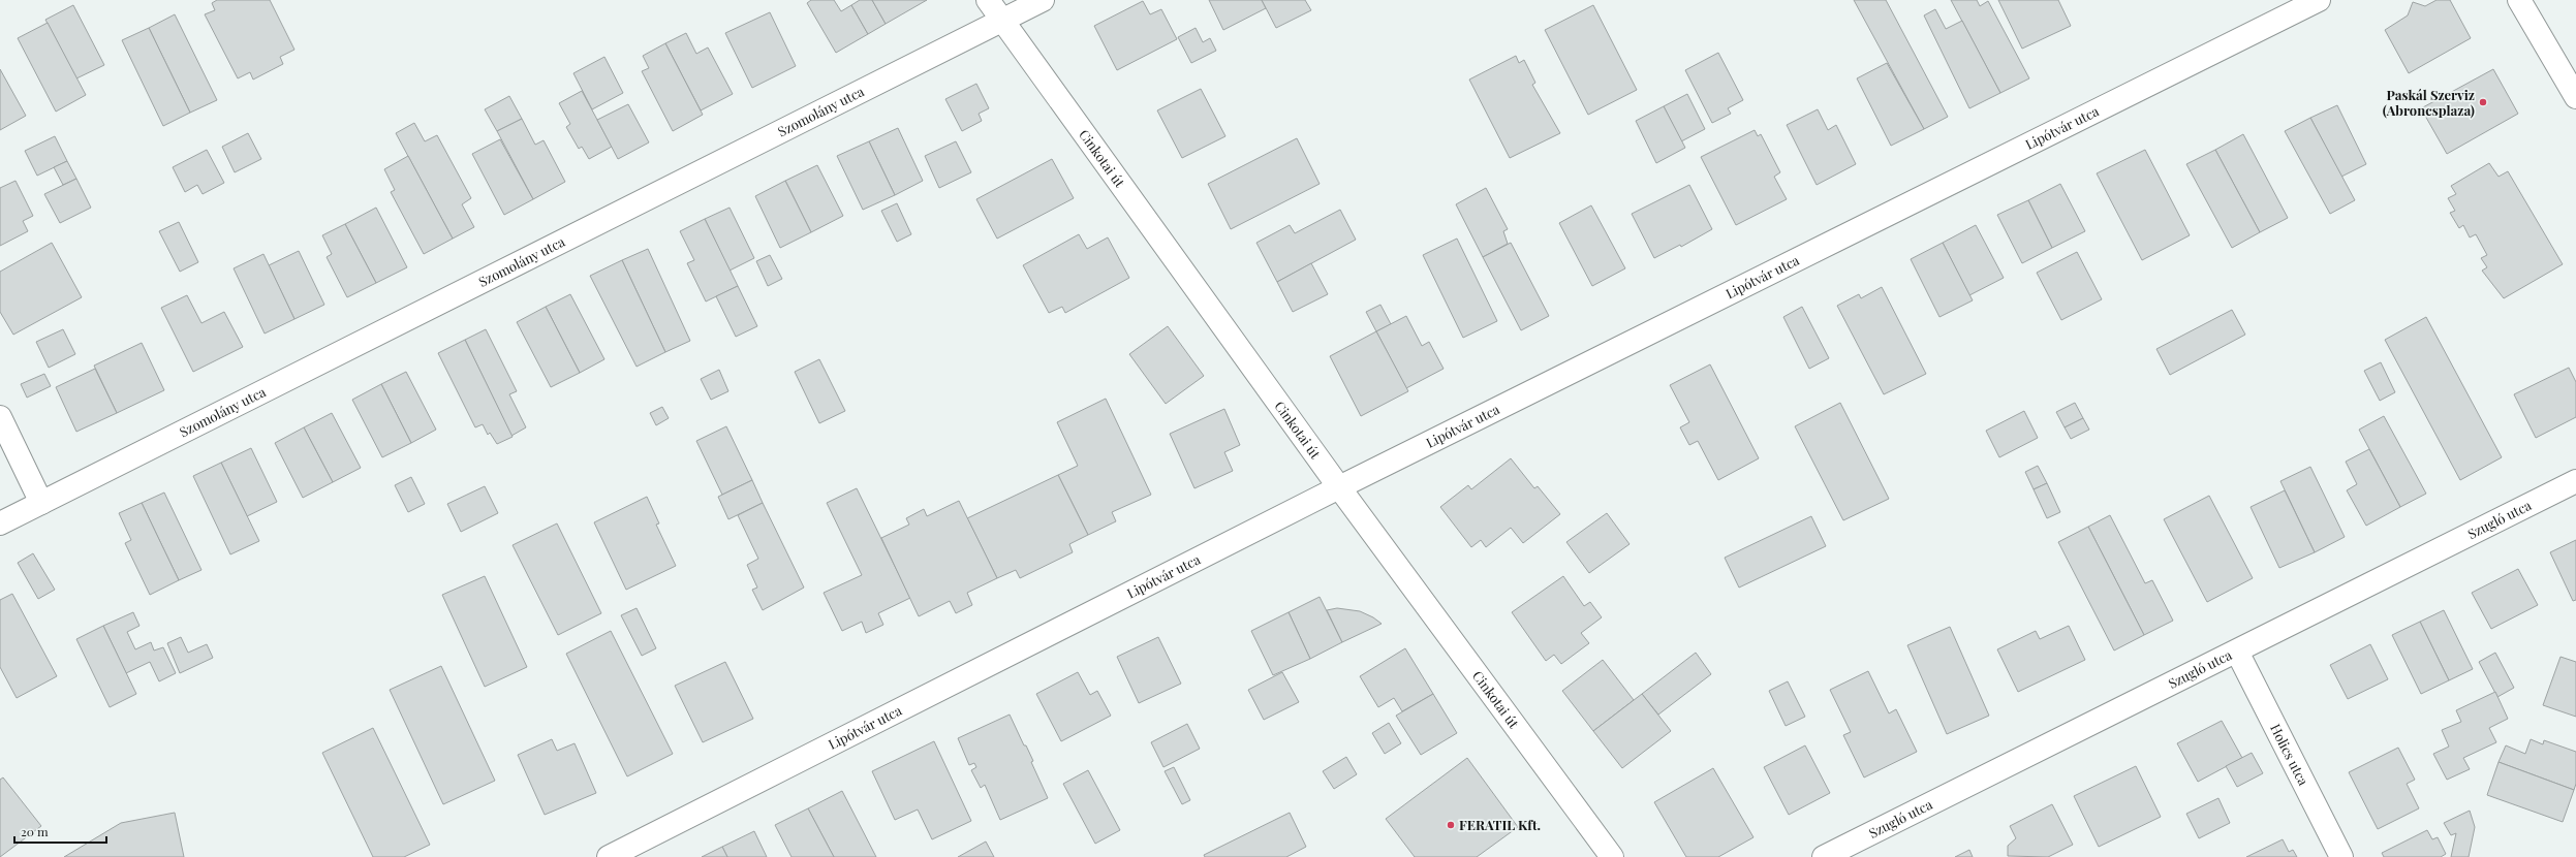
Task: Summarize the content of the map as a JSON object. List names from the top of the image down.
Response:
{
  "streets": {
    "street": [
      "Szomolány utca",
      "Lipótvár utca",
      "Cinkotai út",
      "Szugló utca",
      "Holics utca"
    ]
  },
  "crossings": [
    ["Szomolány utca", "Cinkotai út"],
    ["Lipótvár utca", "Cinkotai út"],
    ["Szugló utca", "Holics utca"]
  ],
  "places": ["Paskál Szerviz (Abroncsplaza)", "FERATIL Kft."],
  "scale_bar": "20 m"
}
